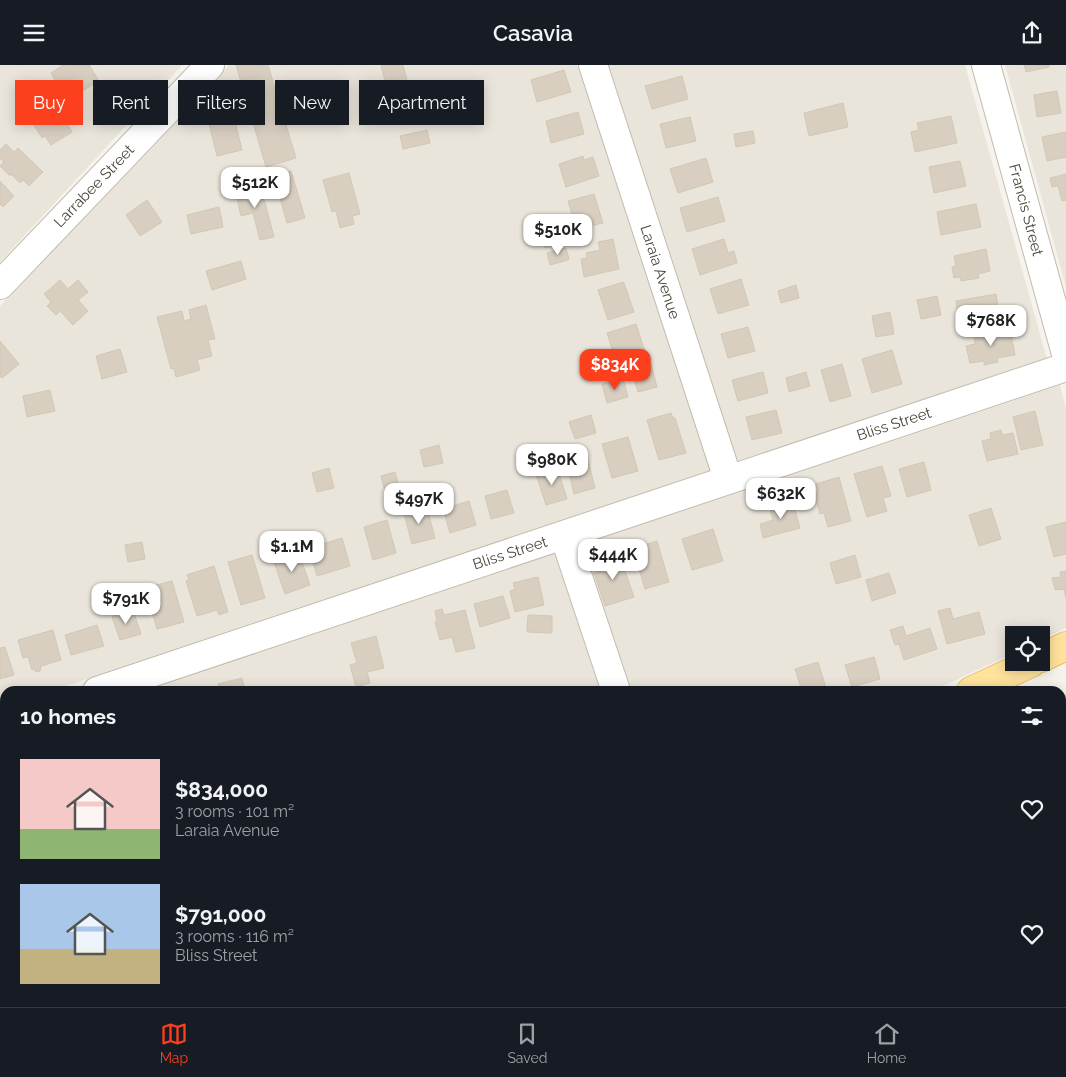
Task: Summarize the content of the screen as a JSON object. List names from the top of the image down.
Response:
{
  "streets": {
    "street": [
      "Larrabee Street",
      "Francis Street",
      "Laraia Avenue",
      "Bliss Street"
    ]
  },
  "crossings": [
    ["Laraia Avenue", "Bliss Street"]
  ],
  "page": {
    "header": "Casavia",
    "chip": [
      "Buy",
      "Rent",
      "Filters",
      "New",
      "Apartment"
    ],
    "price": [
      "$512K",
      "$510K",
      "$768K",
      "$834K",
      "$980K",
      "$632K",
      "$497K",
      "$1.1M",
      "$444K",
      "$791K"
    ],
    "heading": "10 homes",
    "list": [
      {
        "name": "$834,000",
        "note": "3 rooms · 101 m² · Laraia Avenue"
      },
      {
        "name": "$791,000",
        "note": "3 rooms · 116 m² · Bliss Street"
      }
    ],
    "tabs": ["Map", "Saved", "Home"]
  }
}
